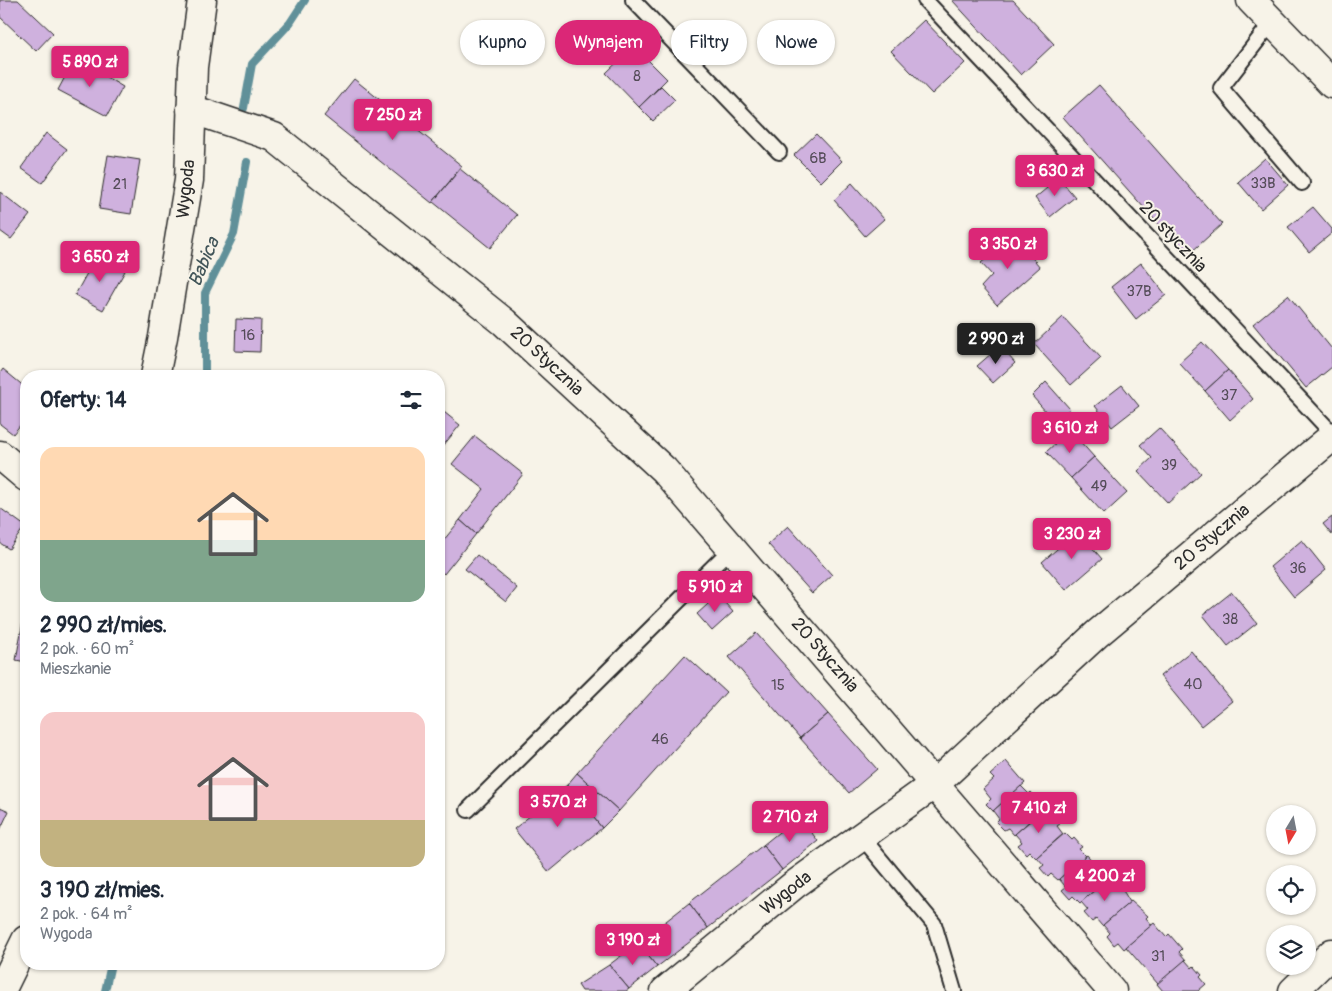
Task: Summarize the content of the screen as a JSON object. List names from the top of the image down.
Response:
{
  "streets": {
    "street": ["Wygoda", "20 Stycznia"],
    "lane": ["20 stycznia"]
  },
  "crossings": [
    ["Wygoda", "20 Stycznia"],
    ["20 stycznia", "20 Stycznia"]
  ],
  "water": ["Babica"],
  "house_numbers": [
    "8",
    "6B",
    "33B",
    "21",
    "37B",
    "16",
    "37",
    "39",
    "49",
    "36",
    "38",
    "40",
    "15",
    "46",
    "31"
  ],
  "north": "bottom",
  "page": {
    "chip": [
      "Kupno",
      "Wynajem",
      "Filtry",
      "Nowe"
    ],
    "price": [
      "5 890 zł",
      "7 250 zł",
      "3 630 zł",
      "3 350 zł",
      "3 650 zł",
      "2 990 zł",
      "3 610 zł",
      "3 230 zł",
      "5 910 zł",
      "3 570 zł",
      "7 410 zł",
      "2 710 zł",
      "4 200 zł",
      "3 190 zł"
    ],
    "heading": "Oferty: 14",
    "list": [
      {
        "name": "2 990 zł/mies.",
        "note": "2 pok. · 60 m² · Mieszkanie"
      },
      {
        "name": "3 190 zł/mies.",
        "note": "2 pok. · 64 m² · Wygoda"
      }
    ]
  }
}
